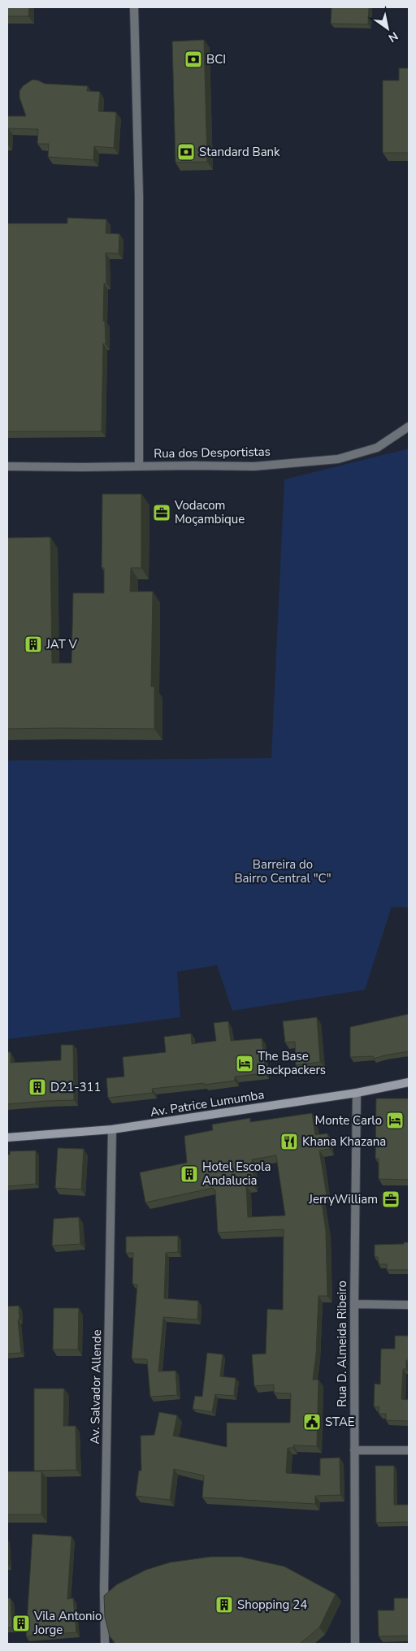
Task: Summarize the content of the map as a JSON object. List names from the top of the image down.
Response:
{
  "streets": {
    "main road": ["Av. Patrice Lumumba"],
    "street": ["Rua dos Desportistas", "Rua D. Almeida Ribeiro", "Av. Salvador Allende"]
  },
  "crossings": [
    ["Av. Patrice Lumumba", "Rua D. Almeida Ribeiro"],
    ["Av. Patrice Lumumba", "Av. Salvador Allende"]
  ],
  "parks": ["Barreira do Bairro Central \"C\""],
  "places": {
    "bank": ["BCI", "Standard Bank"],
    "office": ["Vodacom Moçambique", "JerryWilliam"],
    "building": [
      "JAT V",
      "D21-311",
      "Hotel Escola Andalucia",
      "Shopping 24",
      "Vila Antonio Jorge"
    ],
    "hotel": ["The Base Backpackers", "Monte Carlo"],
    "restaurant": ["Khana Khazana"],
    "public building": ["STAE"]
  },
  "north": "bottom right"
}
